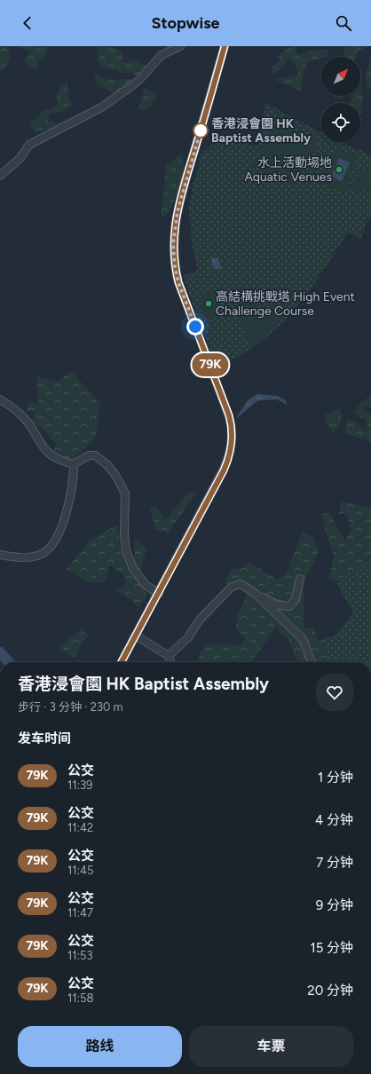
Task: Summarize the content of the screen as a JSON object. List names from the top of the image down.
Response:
{
  "places": ["香港浸會園 HK Baptist Assembly", "水上活動場地 Aquatic Venues", "高結構挑戰塔 High Event Challenge Course"],
  "lines": ["bus line 79K"],
  "north": "top right",
  "page": {
    "header": "Stopwise",
    "on_map": "79K",
    "heading": [
      ["香港浸會園 HK Baptist Assembly", "步行 · 3 分钟 · 230 m"],
      "发车时间"
    ],
    "list": [
      {
        "mark": "79K",
        "name": "公交",
        "note": "11:39",
        "value": "1 分钟"
      },
      {
        "mark": "79K",
        "name": "公交",
        "note": "11:42",
        "value": "4 分钟"
      },
      {
        "mark": "79K",
        "name": "公交",
        "note": "11:45",
        "value": "7 分钟"
      },
      {
        "mark": "79K",
        "name": "公交",
        "note": "11:47",
        "value": "9 分钟"
      },
      {
        "mark": "79K",
        "name": "公交",
        "note": "11:53",
        "value": "15 分钟"
      },
      {
        "mark": "79K",
        "name": "公交",
        "note": "11:58",
        "value": "20 分钟"
      }
    ],
    "buttons": ["路线", "车票"]
  }
}
